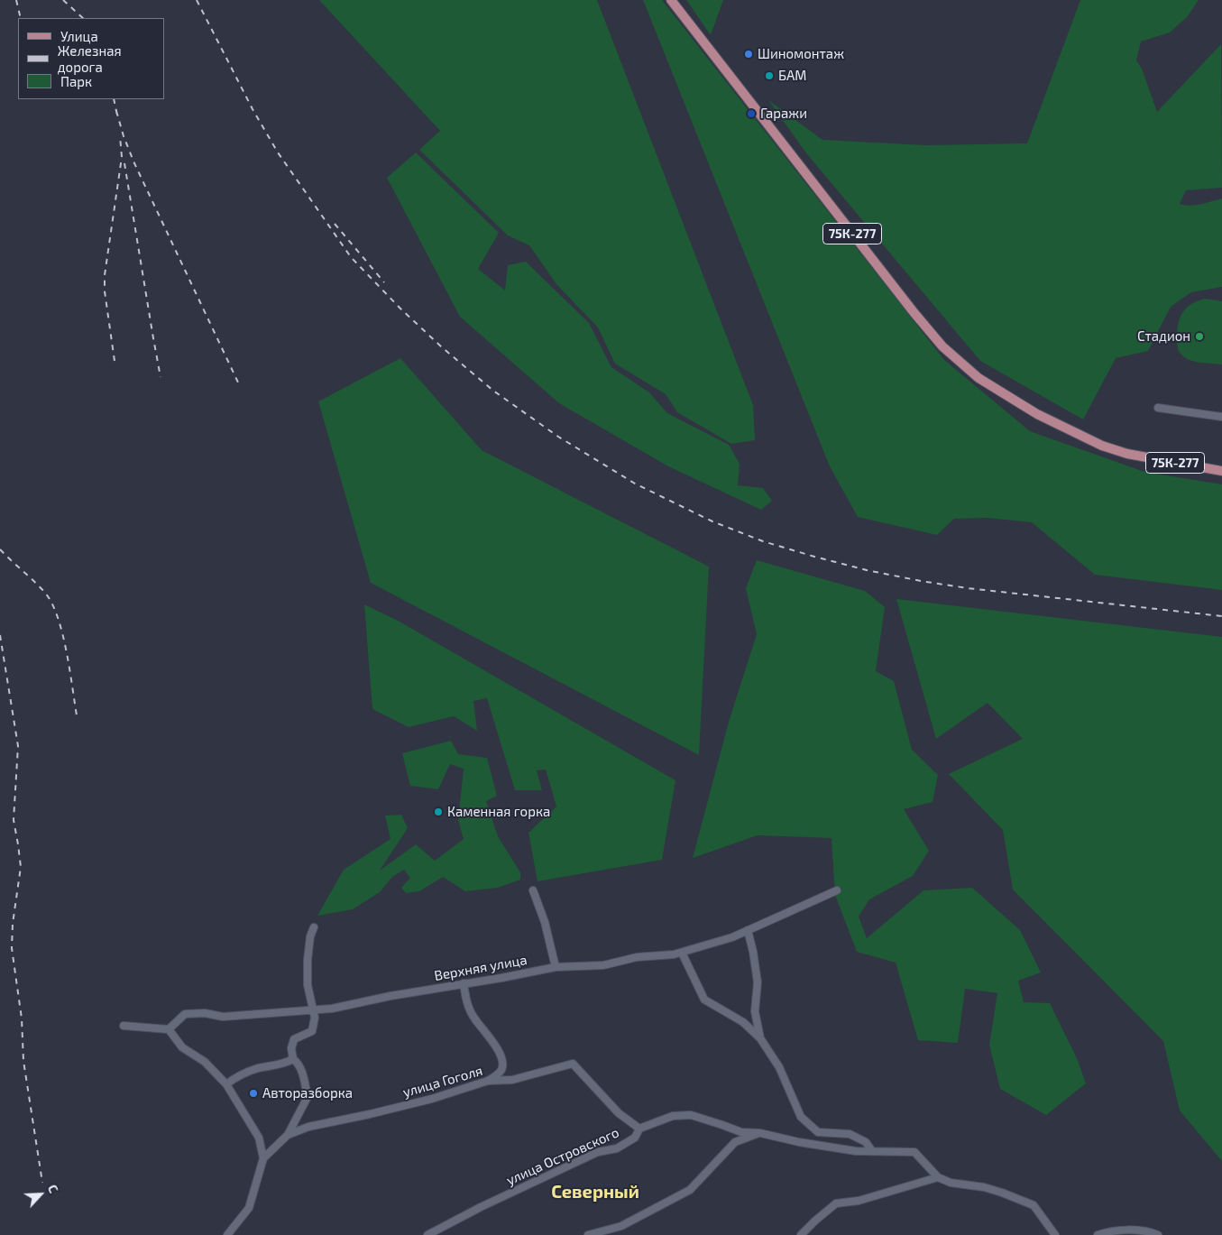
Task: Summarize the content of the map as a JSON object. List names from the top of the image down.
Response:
{
  "streets": {
    "main road": ["75К-277"],
    "street": ["Верхняя улица", "улица Гоголя", "улица Островского"]
  },
  "crossings": [
    ["улица Гоголя", "улица Островского"]
  ],
  "districts": ["Северный"],
  "places": [
    "Шиномонтаж",
    "БАМ",
    "Гаражи",
    "Стадион",
    "Каменная горка",
    "Авторазборка"
  ],
  "legend": ["Улица", "Железная дорога", "Парк"],
  "north": "top right"
}
